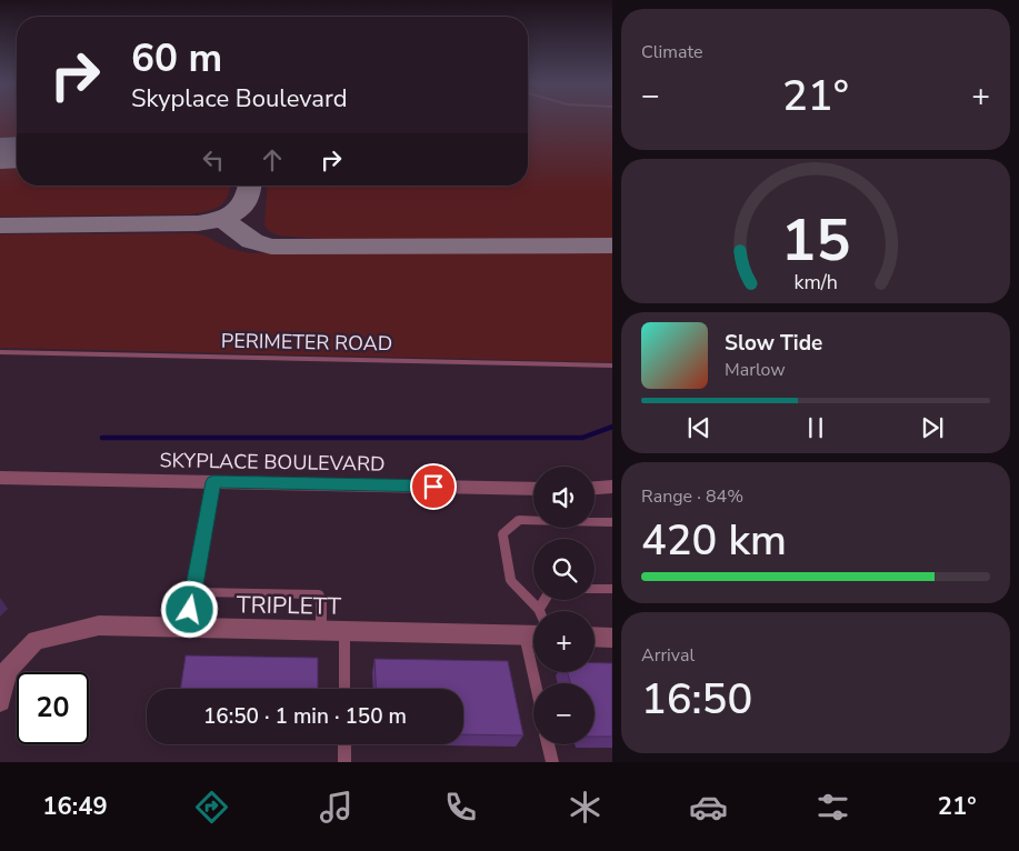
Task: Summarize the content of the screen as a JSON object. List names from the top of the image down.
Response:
{
  "streets": {
    "street": ["SKYPLACE BOULEVARD", "TRIPLETT"],
    "lane": ["PERIMETER ROAD"]
  },
  "page": {
    "tile": [
      "Climate",
      ["Range · 84%", "420 km"],
      ["Arrival", "16:50"]
    ],
    "turn": ["60 m", "Skyplace Boulevard"],
    "heat": ["−", "21°", "+"],
    "song": ["Slow Tide", "Marlow"],
    "map_buttons": ["+", "−"],
    "limit": "20",
    "trip": "16:50 · 1 min · 150 m",
    "tabs": ["16:49", "21°"],
    "gauge": ["15", "km/h"]
  }
}
